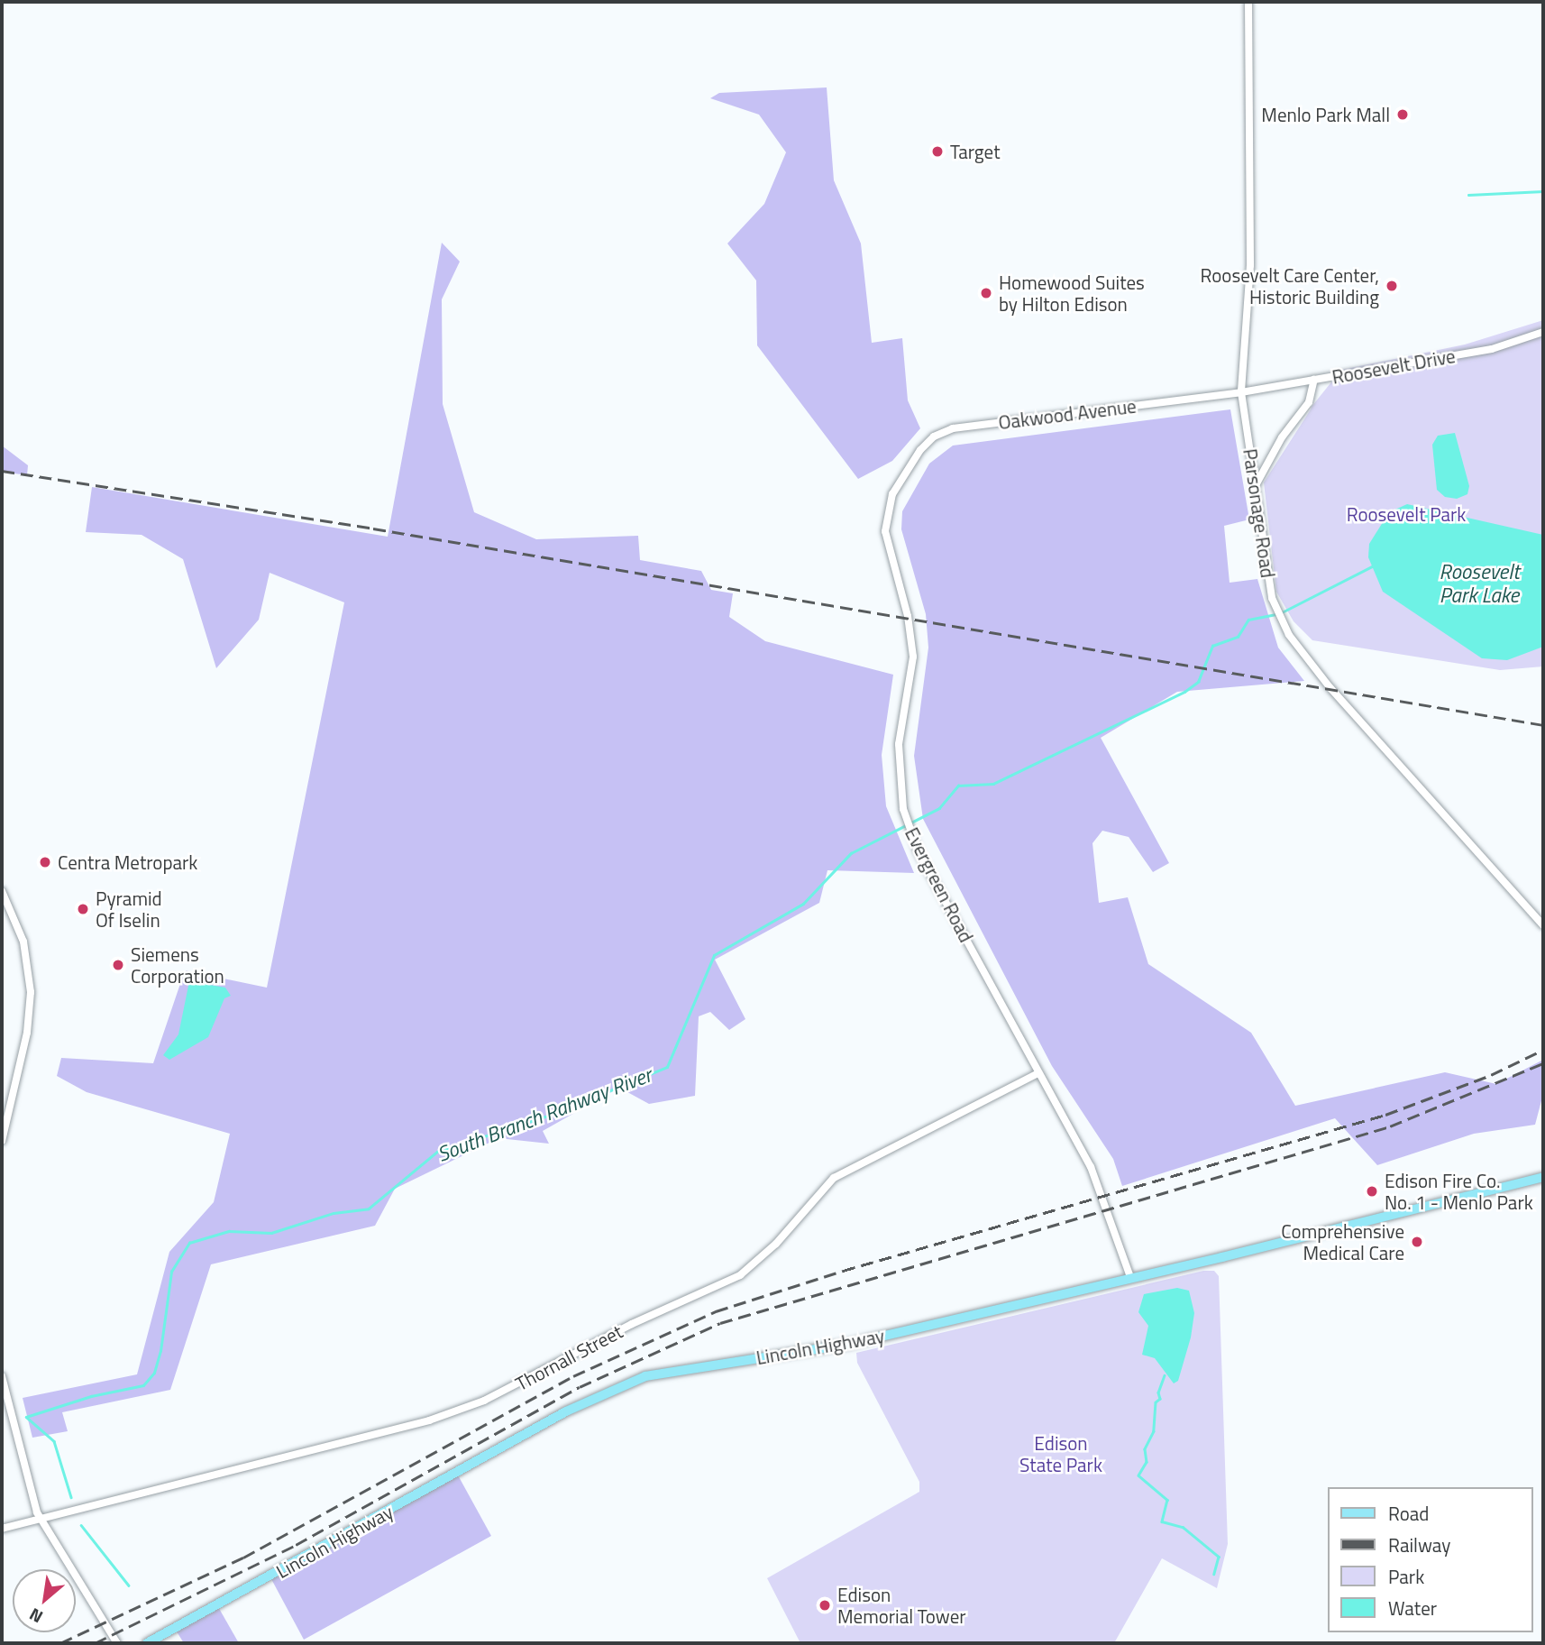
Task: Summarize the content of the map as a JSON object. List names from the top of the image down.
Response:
{
  "streets": {
    "main road": ["Lincoln Highway"],
    "street": [
      "Roosevelt Drive",
      "Oakwood Avenue",
      "Parsonage Road",
      "Evergreen Road",
      "Thornall Street"
    ]
  },
  "crossings": [
    ["Roosevelt Drive", "Oakwood Avenue"],
    ["Roosevelt Drive", "Parsonage Road"],
    ["Oakwood Avenue", "Parsonage Road"],
    ["Oakwood Avenue", "Evergreen Road"],
    ["Evergreen Road", "Lincoln Highway"],
    ["Evergreen Road", "Thornall Street"]
  ],
  "water": ["Roosevelt Park Lake", "South Branch Rahway River"],
  "parks": ["Roosevelt Park", "Edison State Park"],
  "places": [
    "Menlo Park Mall",
    "Target",
    "Roosevelt Care Center, Historic Building",
    "Homewood Suites by Hilton Edison",
    "Centra Metropark",
    "Pyramid Of Iselin",
    "Siemens Corporation",
    "Edison Fire Co. No. 1 - Menlo Park",
    "Comprehensive Medical Care",
    "Edison Memorial Tower"
  ],
  "legend": [
    "Road",
    "Railway",
    "Park",
    "Water"
  ],
  "north": "bottom left"
}
